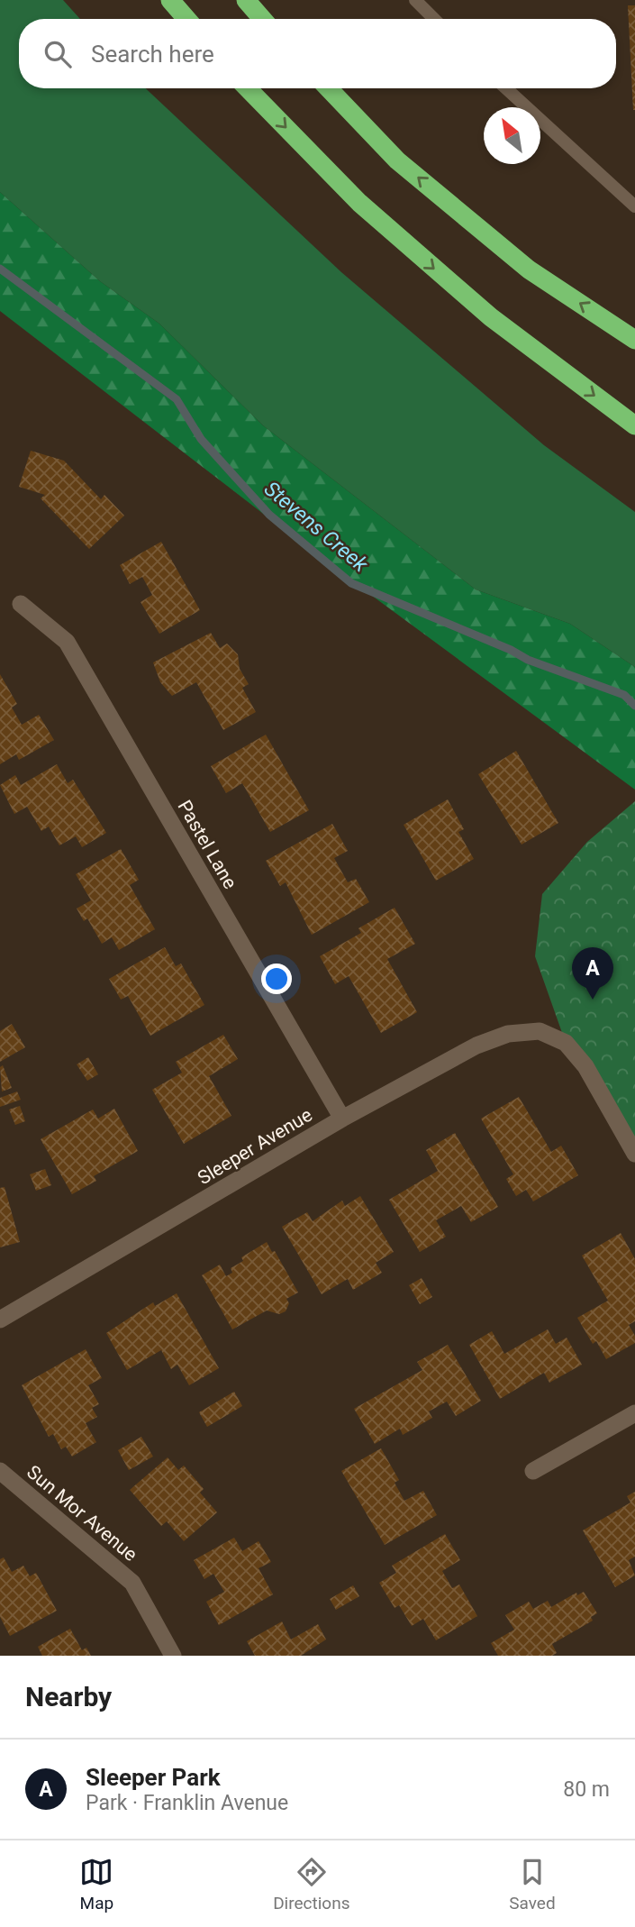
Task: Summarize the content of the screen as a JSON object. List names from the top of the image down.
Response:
{
  "streets": {
    "street": ["Pastel Lane", "Sleeper Avenue", "Sun Mor Avenue"]
  },
  "crossings": [
    ["Pastel Lane", "Sleeper Avenue"]
  ],
  "water": ["Stevens Creek"],
  "north": "top left",
  "page": {
    "search": "Search here",
    "pins": "A",
    "heading": "Nearby",
    "list": [
      {
        "mark": "A",
        "name": "Sleeper Park",
        "note": "Park · Franklin Avenue",
        "value": "80 m"
      }
    ],
    "nav": ["Map", "Directions", "Saved"]
  }
}
